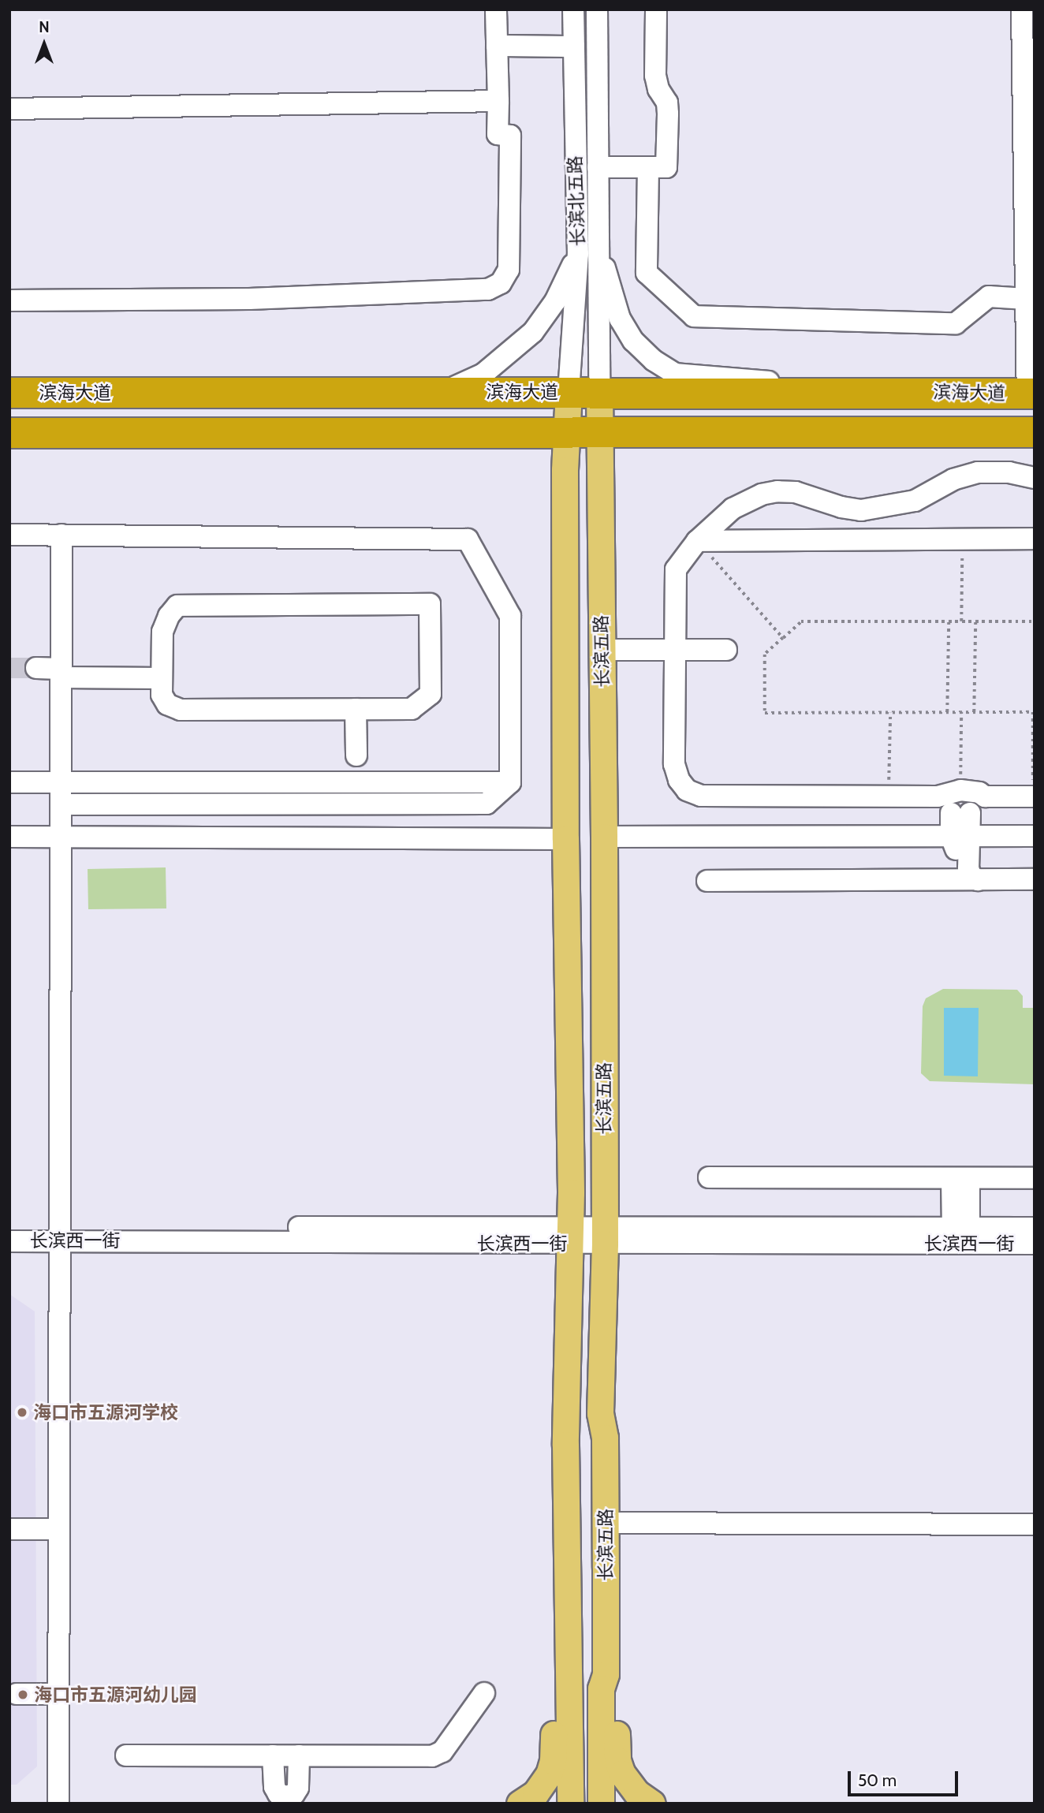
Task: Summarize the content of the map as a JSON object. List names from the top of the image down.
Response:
{
  "streets": {
    "highway": ["滨海大道"],
    "main road": ["长滨五路"],
    "street": ["长滨北五路", "长滨西一街"]
  },
  "crossings": [
    ["长滨北五路", "滨海大道"],
    ["长滨北五路", "长滨五路"],
    ["滨海大道", "长滨五路"],
    ["长滨五路", "长滨西一街"]
  ],
  "places": ["海口市五源河学校", "海口市五源河幼儿园"],
  "scale_bar": "50 m",
  "north": "top"
}
